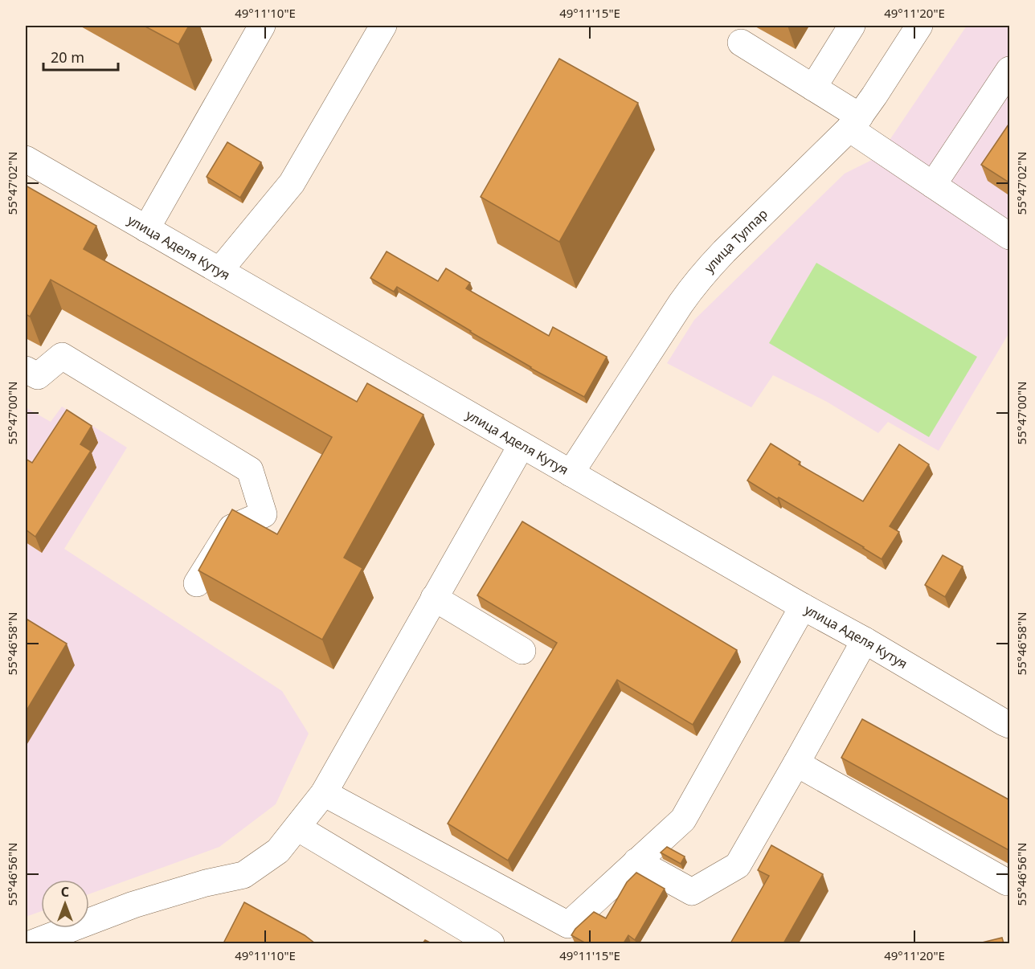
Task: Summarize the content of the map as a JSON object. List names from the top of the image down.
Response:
{
  "streets": {
    "street": ["улица Тулпар", "улица Аделя Кутуя"]
  },
  "crossings": [
    ["улица Тулпар", "улица Аделя Кутуя"]
  ],
  "scale_bar": "20 m",
  "north": "top",
  "coordinates": [
    "49°11'10\"E",
    "49°11'15\"E",
    "49°11'20\"E",
    "55°47'02\"N",
    "55°47'00\"N",
    "55°46'58\"N",
    "55°46'56\"N"
  ]
}
